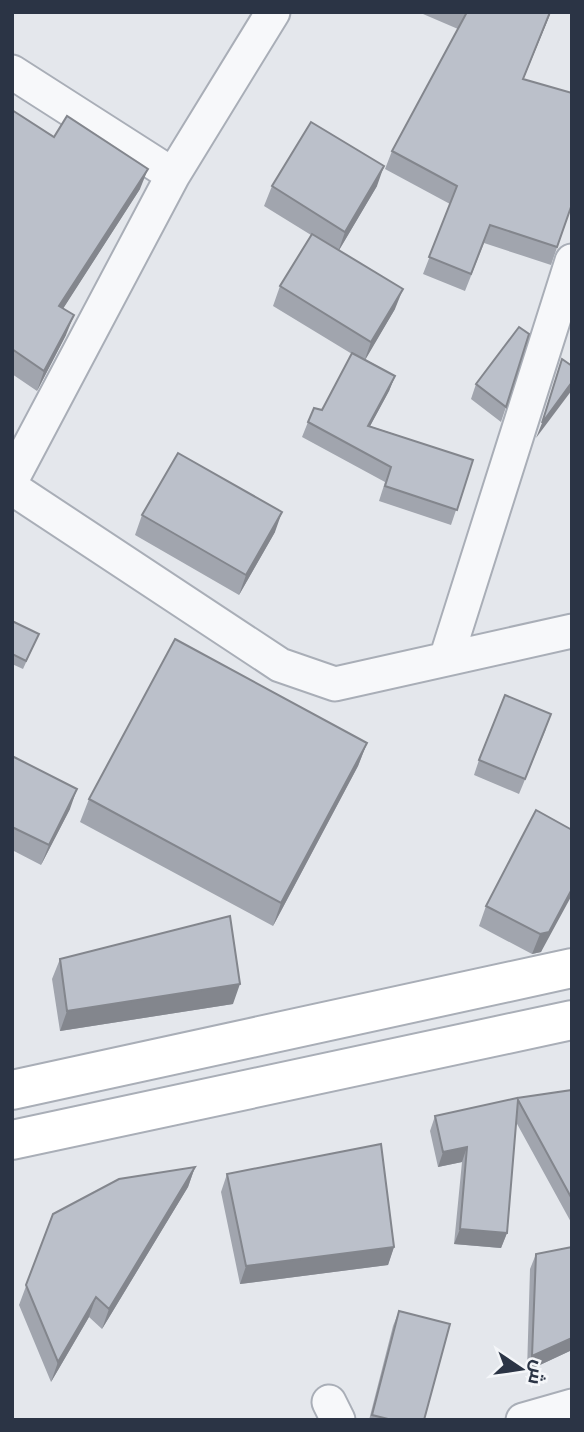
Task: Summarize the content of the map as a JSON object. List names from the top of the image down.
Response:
{
  "north": "right"
}
